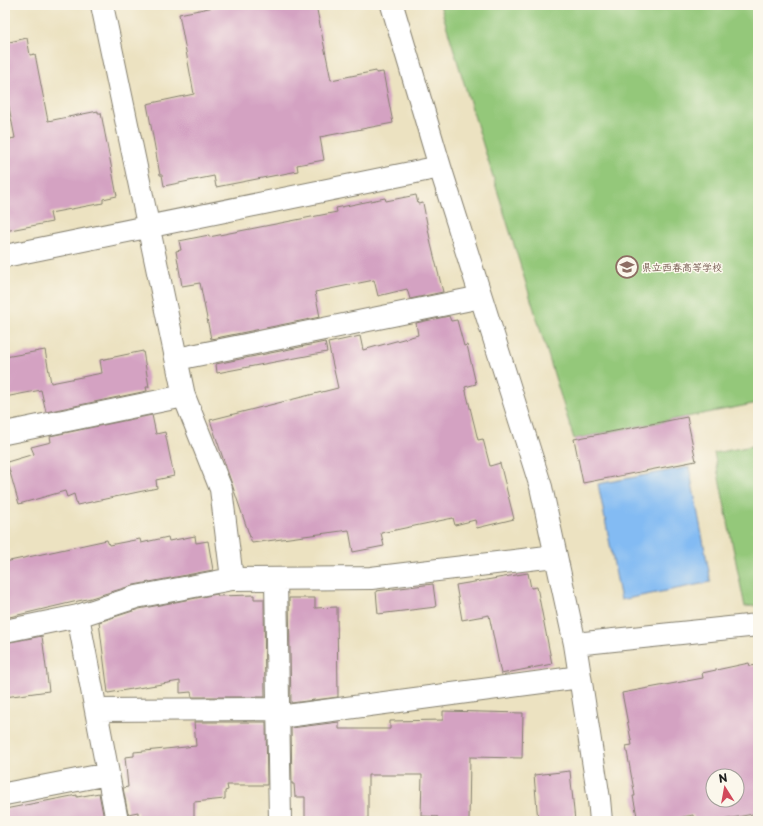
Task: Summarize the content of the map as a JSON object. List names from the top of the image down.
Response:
{
  "places": {
    "school or university": ["県立西春高等学校"]
  },
  "north": "top"
}
